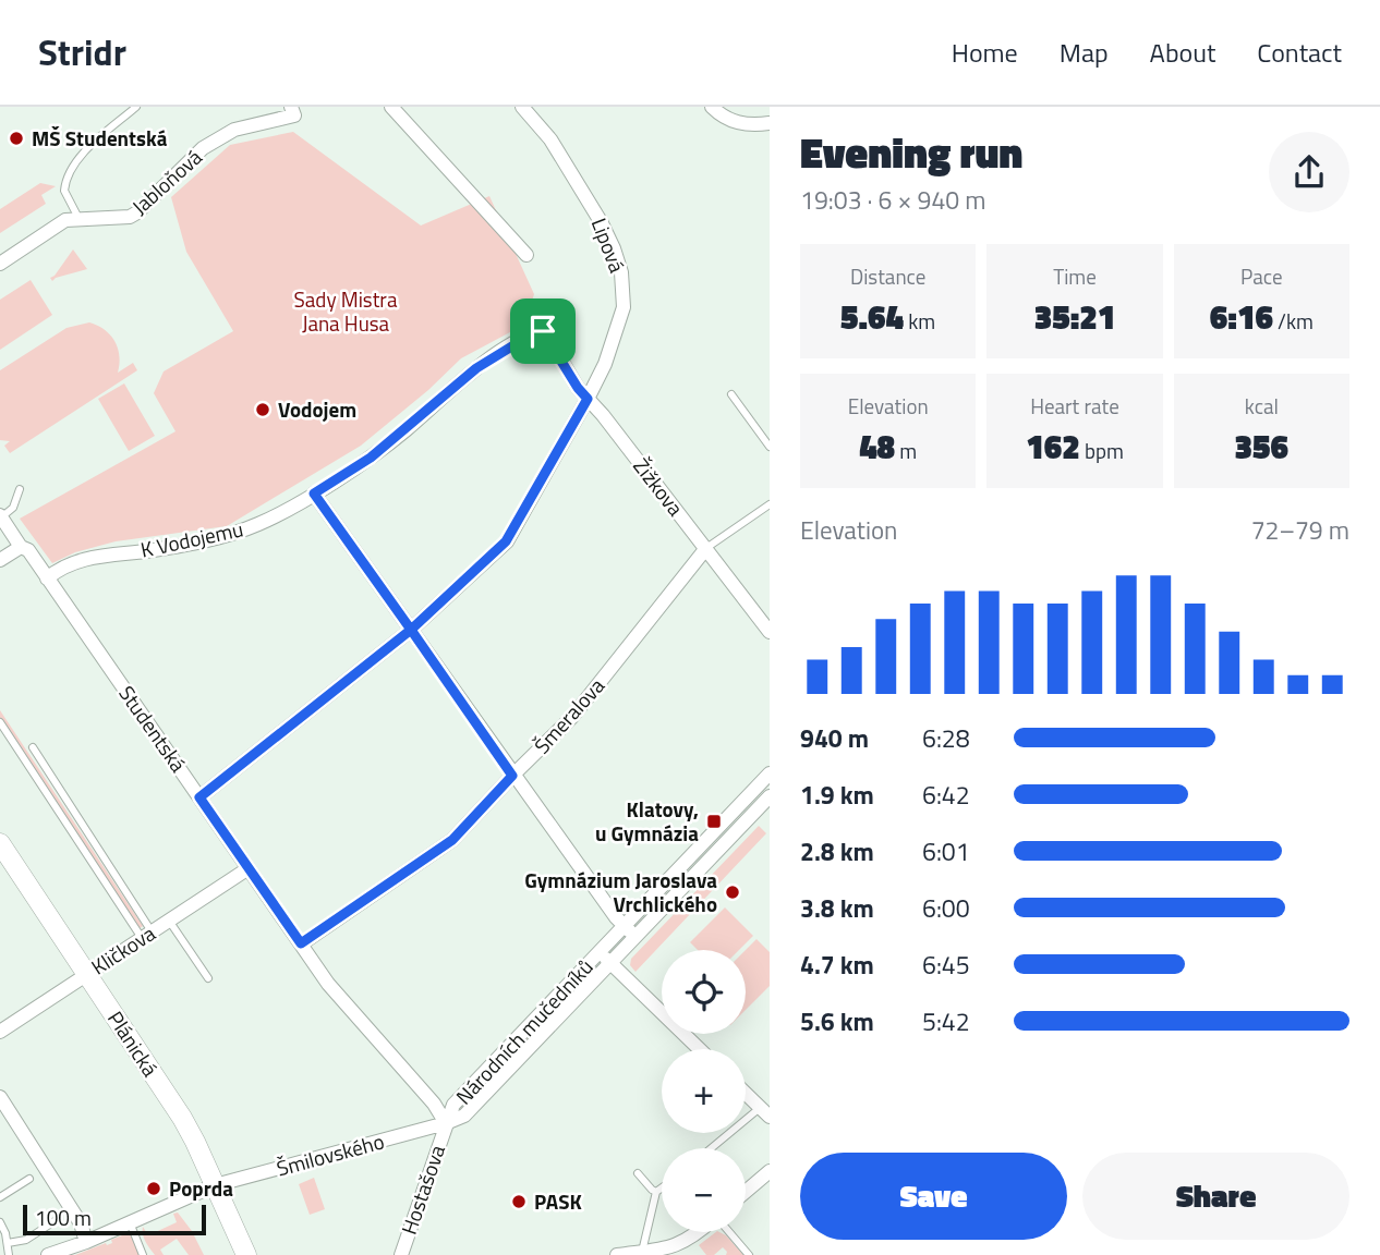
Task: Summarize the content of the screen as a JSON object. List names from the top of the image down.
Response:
{
  "streets": {
    "main road": ["Plánická"],
    "street": [
      "Jabloňová",
      "Lipová",
      "Žižkova",
      "K Vodojemu",
      "Šmeralova",
      "Studentská",
      "Kličkova",
      "Národních mučedníků",
      "Šmilovského",
      "Hostašova"
    ]
  },
  "crossings": [
    ["Lipová", "Žižkova"],
    ["Lipová", "Studentská"],
    ["Žižkova", "K Vodojemu"],
    ["Žižkova", "Šmeralova"],
    ["K Vodojemu", "Studentská"],
    ["Šmeralova", "Studentská"],
    ["Studentská", "Kličkova"],
    ["Studentská", "Národních mučedníků"],
    ["Studentská", "Šmilovského"],
    ["Studentská", "Hostašova"],
    ["Kličkova", "Plánická"],
    ["Národních mučedníků", "Šmilovského"],
    ["Národních mučedníků", "Hostašova"],
    ["Plánická", "Šmilovského"],
    ["Šmilovského", "Hostašova"]
  ],
  "parks": ["Sady Mistra Jana Husa"],
  "places": {
    "other": [
      "MŠ Studentská",
      "Vodojem",
      "Gymnázium Jaroslava Vrchlického",
      "Poprda",
      "PASK"
    ],
    "transit": ["Klatovy, u Gymnázia"]
  },
  "scale_bar": "100 m",
  "page": {
    "header": "Stridr",
    "nav": [
      "Home",
      "Map",
      "About",
      "Contact"
    ],
    "heading": ["Evening run", "19:03 · 6 × 940 m"],
    "stats": [
      ["Distance", "5.64 km"],
      ["Time", "35:21"],
      ["Pace", "6:16 /km"],
      ["Elevation", "48 m"],
      ["Heart rate", "162 bpm"],
      ["kcal", "356"]
    ],
    "chart": ["Elevation", "72–79 m"],
    "list": [
      {
        "name": "940 m",
        "note": "6:28"
      },
      {
        "name": "1.9 km",
        "note": "6:42"
      },
      {
        "name": "2.8 km",
        "note": "6:01"
      },
      {
        "name": "3.8 km",
        "note": "6:00"
      },
      {
        "name": "4.7 km",
        "note": "6:45"
      },
      {
        "name": "5.6 km",
        "note": "5:42"
      }
    ],
    "map_buttons": ["+", "−"],
    "buttons": ["Save", "Share"],
    "scale": "100 m"
  }
}
